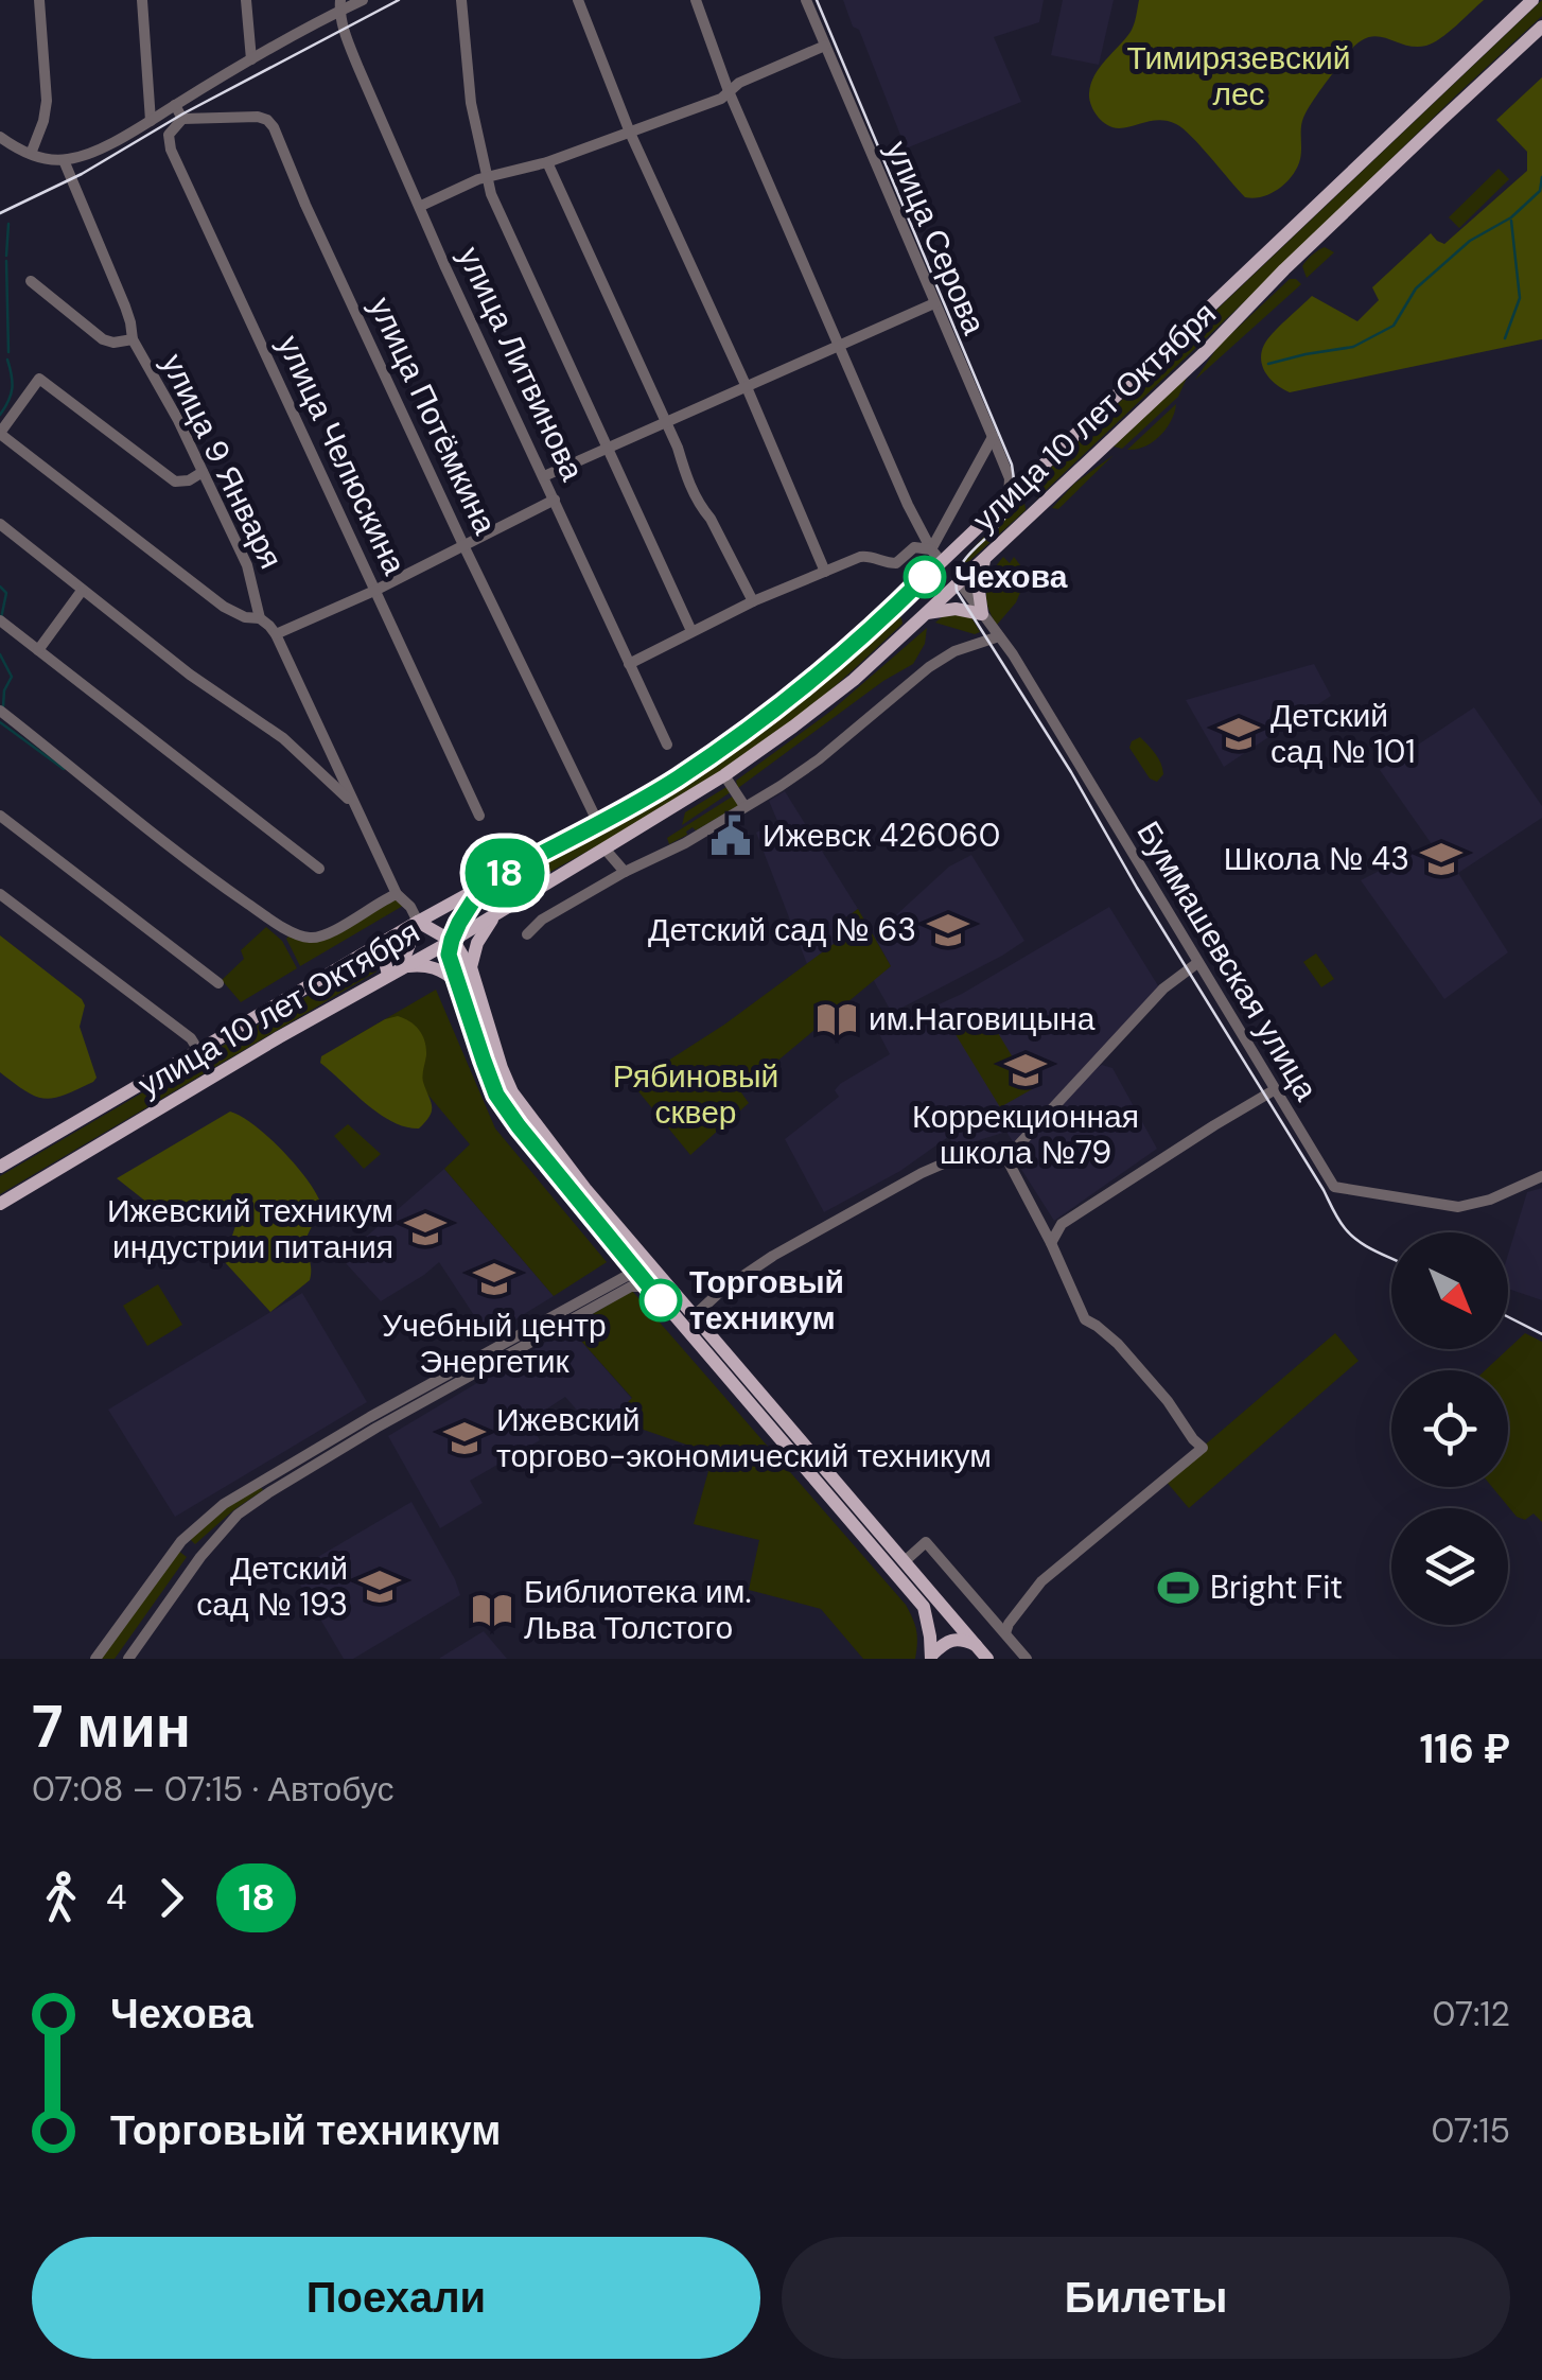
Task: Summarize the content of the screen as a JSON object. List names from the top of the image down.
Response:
{
  "streets": {
    "main road": ["улица 10 лет Октября"],
    "street": [
      "улица Серова",
      "улица Литвинова",
      "улица Потёмкина",
      "улица Челюскина",
      "улица 9 Января",
      "Буммашевская улица"
    ]
  },
  "crossings": [
    ["улица Серова", "улица 10 лет Октября"],
    ["улица Потёмкина", "улица 10 лет Октября"],
    ["улица Потёмкина", "улица Челюскина"],
    ["улица 10 лет Октября", "улица 9 Января"],
    ["улица 10 лет Октября", "Буммашевская улица"]
  ],
  "parks": ["Тимирязевский лес", "Рябиновый сквер"],
  "places": {
    "other": ["Чехова", "Торговый техникум"],
    "school or university": [
      "Детский сад № 101",
      "Школа № 43",
      "Детский сад № 63",
      "Коррекционная школа №79",
      "Ижевский техникум индустрии питания",
      "Учебный центр Энергетик",
      "Ижевский торгово-экономический техникум",
      "Детский сад № 193"
    ],
    "public building": ["Ижевск 426060"],
    "library": ["им.Наговицына", "Библиотека им. Льва Толстого"],
    "sports": ["Bright Fit"]
  },
  "lines": ["bus line 18"],
  "north": "bottom right",
  "page": {
    "on_map": "18",
    "heading": ["7 мин", "07:08 – 07:15 · Автобус", "116 ₽"],
    "legs": ["4", "18"],
    "list": [
      {
        "name": "Чехова",
        "value": "07:12"
      },
      {
        "name": "Торговый техникум",
        "value": "07:15"
      }
    ],
    "buttons": ["Поехали", "Билеты"]
  }
}
